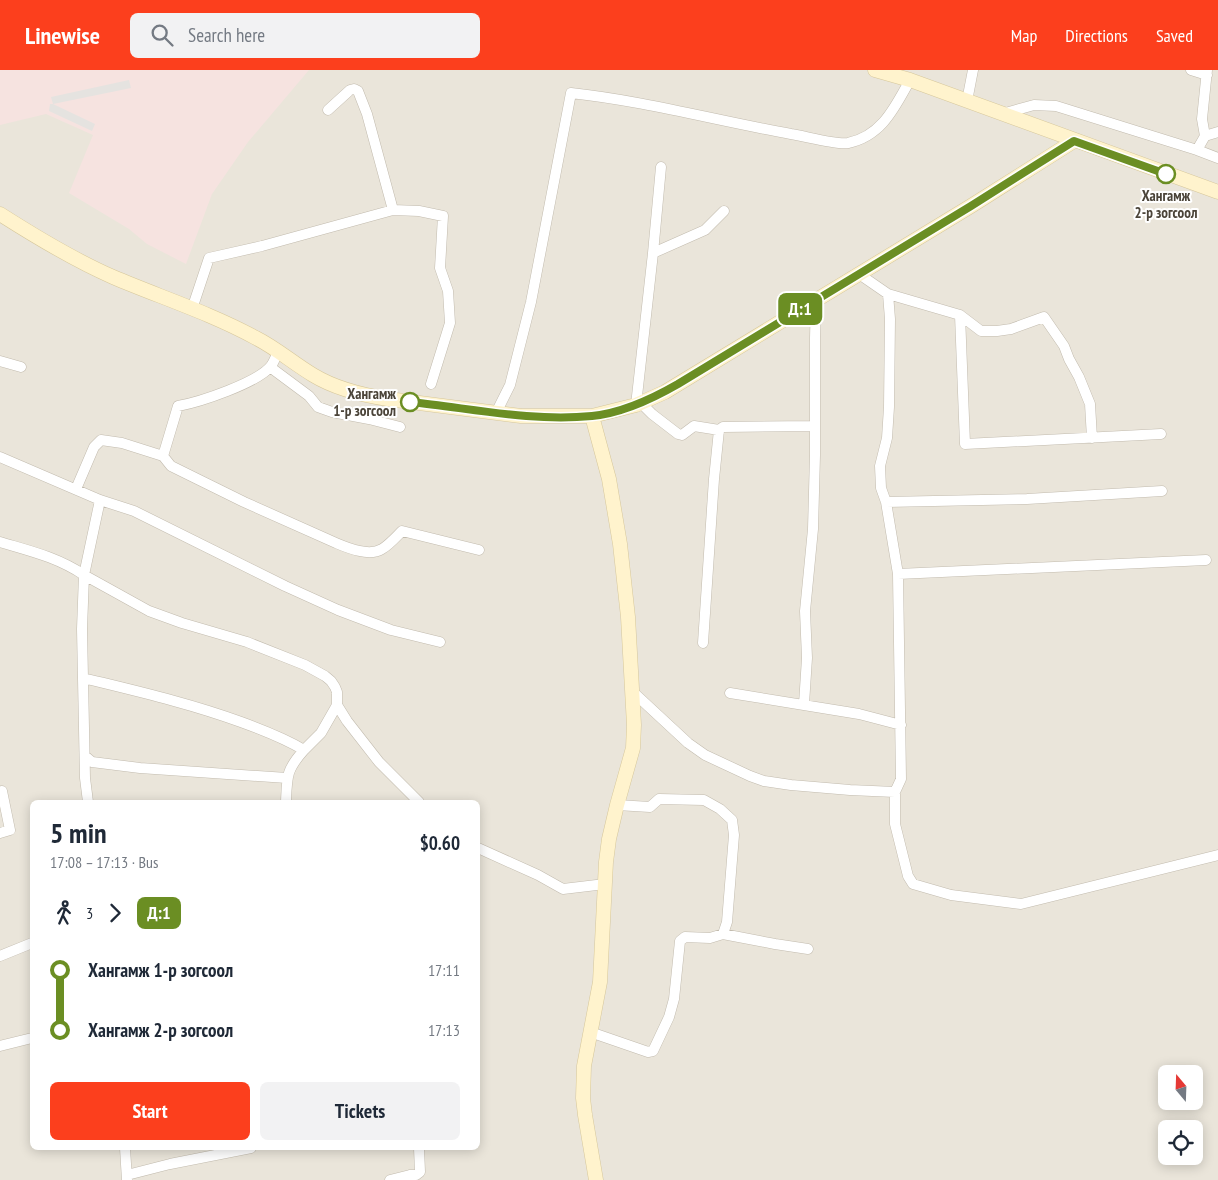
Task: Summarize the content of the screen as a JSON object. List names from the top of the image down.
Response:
{
  "places": ["Хангамж 2-р зогсоол", "Хангамж 1-р зогсоол"],
  "lines": ["bus line Д:1"],
  "north": "top",
  "page": {
    "header": "Linewise",
    "search": "Search here",
    "nav": ["Map", "Directions", "Saved"],
    "on_map": "Д:1",
    "heading": ["5 min", "17:08 – 17:13 · Bus", "$0.60"],
    "legs": ["3", "Д:1"],
    "list": [
      {
        "name": "Хангамж 1-р зогсоол",
        "value": "17:11"
      },
      {
        "name": "Хангамж 2-р зогсоол",
        "value": "17:13"
      }
    ],
    "buttons": ["Start", "Tickets"]
  }
}
